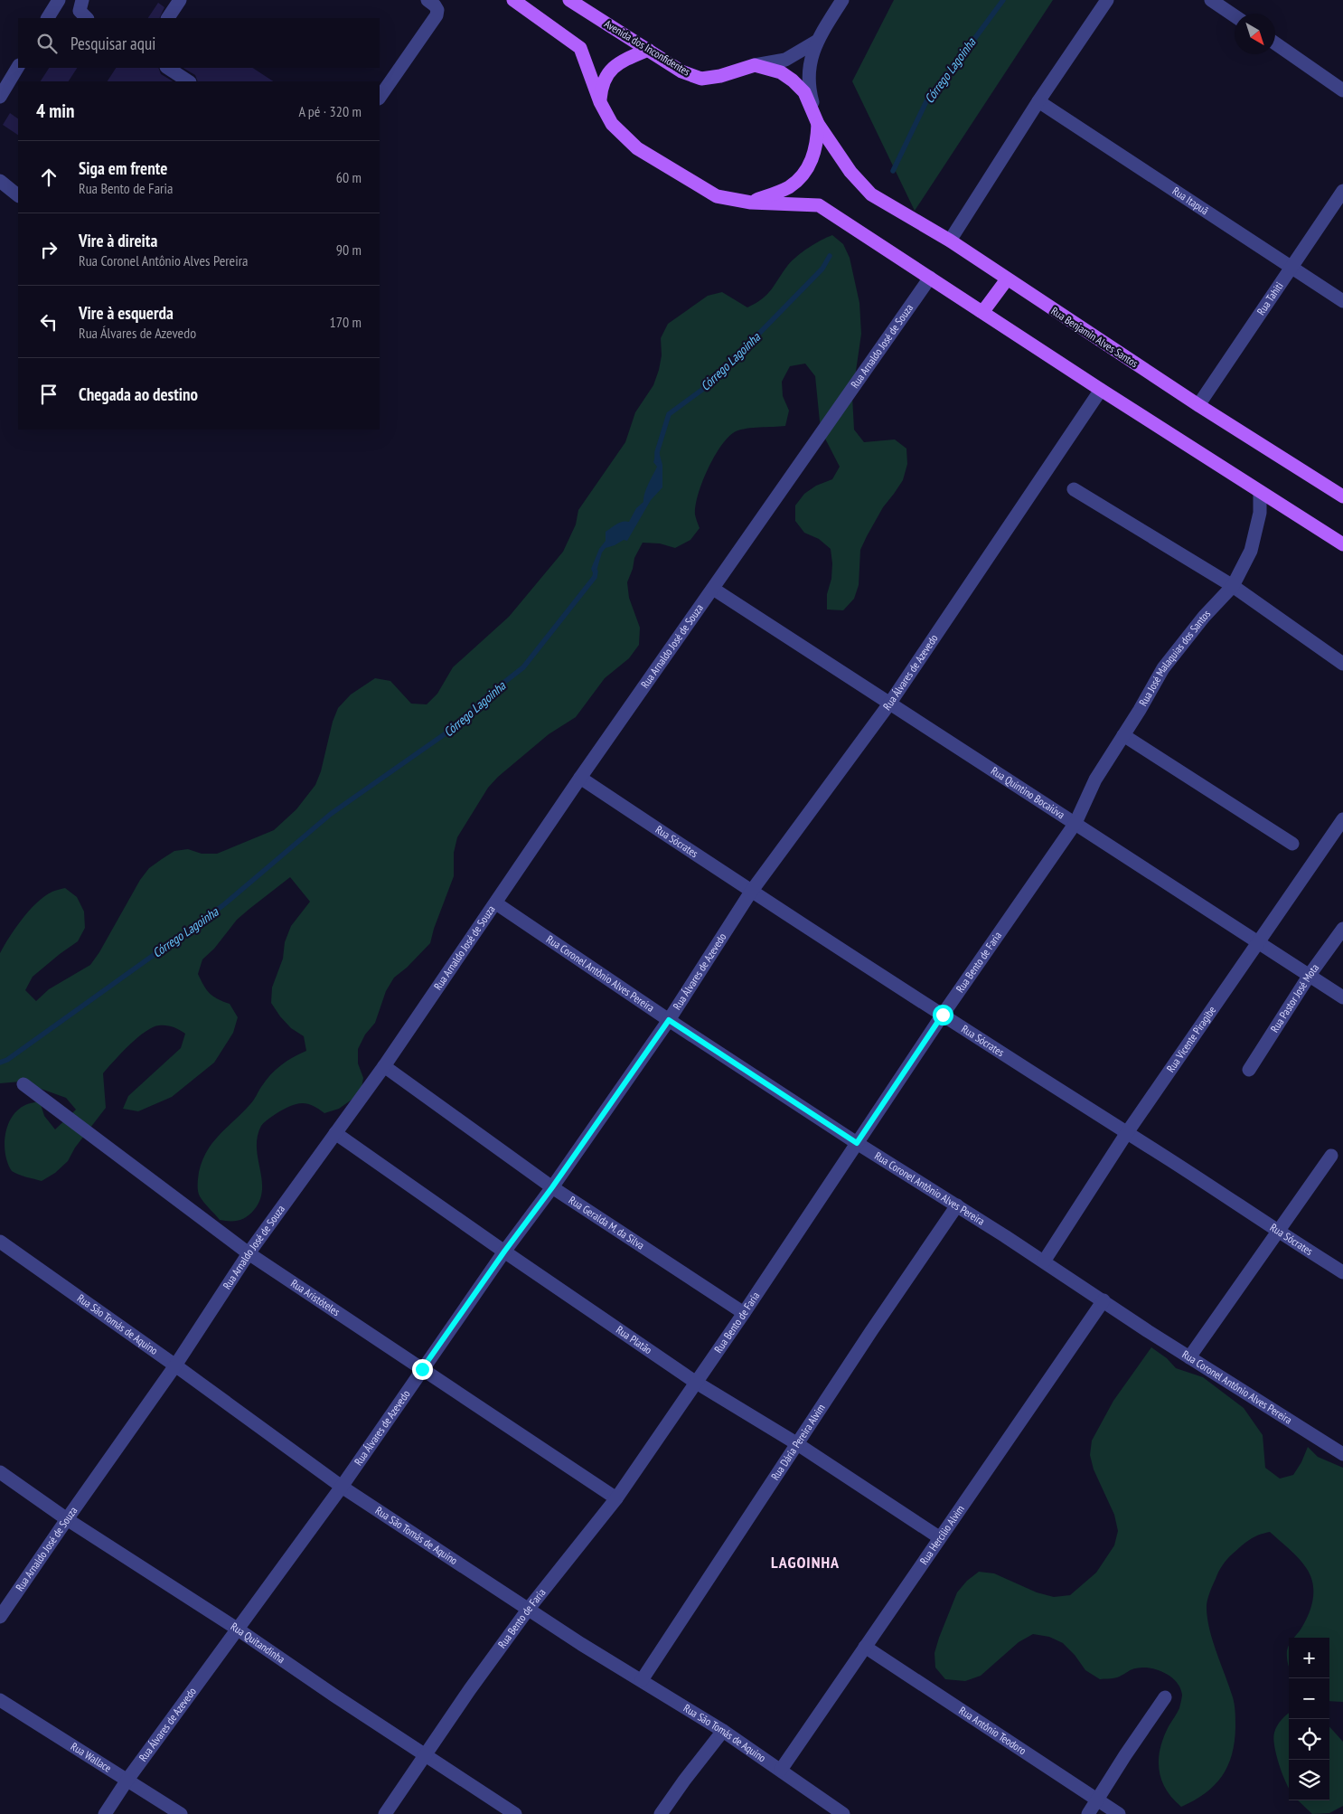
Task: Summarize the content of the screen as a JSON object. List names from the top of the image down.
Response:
{
  "streets": {
    "main road": ["Avenida dos Inconfidentes", "Rua Benjamin Alves Santos"],
    "street": [
      "Rua Itapuã",
      "Rua Tahiti",
      "Rua Arnaldo José de Souza",
      "Rua José Malaquias dos Santos",
      "Rua Álvares de Azevedo",
      "Rua Quintino Bocaiúva",
      "Rua Sócrates",
      "Rua Bento de Faria",
      "Rua Coronel Antônio Alves Pereira",
      "Rua Pastor José Mota",
      "Rua Vicente Piragibe",
      "Rua Geralda M. da Silva",
      "Rua Aristóteles",
      "Rua São Tomás de Aquino",
      "Rua Platão",
      "Rua Dária Pereira Alvim",
      "Rua Hercílio Alvim",
      "Rua Quitandinha",
      "Rua Antônio Teodoro",
      "Rua Wallace"
    ]
  },
  "crossings": [
    ["Rua Itapuã", "Rua Tahiti"],
    ["Rua Tahiti", "Rua Benjamin Alves Santos"],
    ["Rua Arnaldo José de Souza", "Rua Quintino Bocaiúva"],
    ["Rua Arnaldo José de Souza", "Rua Sócrates"],
    ["Rua Arnaldo José de Souza", "Rua Coronel Antônio Alves Pereira"],
    ["Rua Arnaldo José de Souza", "Rua Geralda M. da Silva"],
    ["Rua Arnaldo José de Souza", "Rua Aristóteles"],
    ["Rua Arnaldo José de Souza", "Rua São Tomás de Aquino"],
    ["Rua Arnaldo José de Souza", "Rua Platão"],
    ["Rua Arnaldo José de Souza", "Rua Quitandinha"],
    ["Rua José Malaquias dos Santos", "Rua Quintino Bocaiúva"],
    ["Rua José Malaquias dos Santos", "Rua Bento de Faria"],
    ["Rua Álvares de Azevedo", "Rua Quintino Bocaiúva"],
    ["Rua Álvares de Azevedo", "Rua Sócrates"],
    ["Rua Álvares de Azevedo", "Rua Coronel Antônio Alves Pereira"],
    ["Rua Álvares de Azevedo", "Rua Geralda M. da Silva"],
    ["Rua Álvares de Azevedo", "Rua Aristóteles"],
    ["Rua Álvares de Azevedo", "Rua São Tomás de Aquino"],
    ["Rua Álvares de Azevedo", "Rua Platão"],
    ["Rua Álvares de Azevedo", "Rua Quitandinha"],
    ["Rua Álvares de Azevedo", "Rua Wallace"],
    ["Rua Quintino Bocaiúva", "Rua Bento de Faria"],
    ["Rua Quintino Bocaiúva", "Rua Pastor José Mota"],
    ["Rua Quintino Bocaiúva", "Rua Vicente Piragibe"],
    ["Rua Sócrates", "Rua Bento de Faria"],
    ["Rua Sócrates", "Rua Vicente Piragibe"],
    ["Rua Bento de Faria", "Rua Coronel Antônio Alves Pereira"],
    ["Rua Bento de Faria", "Rua Geralda M. da Silva"],
    ["Rua Bento de Faria", "Rua Aristóteles"],
    ["Rua Bento de Faria", "Rua São Tomás de Aquino"],
    ["Rua Bento de Faria", "Rua Platão"],
    ["Rua Bento de Faria", "Rua Quitandinha"],
    ["Rua Coronel Antônio Alves Pereira", "Rua Vicente Piragibe"],
    ["Rua Coronel Antônio Alves Pereira", "Rua Dária Pereira Alvim"],
    ["Rua Coronel Antônio Alves Pereira", "Rua Hercílio Alvim"],
    ["Rua São Tomás de Aquino", "Rua Dária Pereira Alvim"],
    ["Rua São Tomás de Aquino", "Rua Hercílio Alvim"],
    ["Rua Platão", "Rua Dária Pereira Alvim"],
    ["Rua Platão", "Rua Hercílio Alvim"],
    ["Rua Hercílio Alvim", "Rua Antônio Teodoro"]
  ],
  "districts": ["LAGOINHA"],
  "water": ["Córrego Lagoinha"],
  "north": "bottom right",
  "page": {
    "search": "Pesquisar aqui",
    "heading": ["4 min", "A pé · 320 m"],
    "list": [
      ["Siga em frente", "Rua Bento de Faria", "60 m"],
      ["Vire à direita", "Rua Coronel Antônio Alves Pereira", "90 m"],
      ["Vire à esquerda", "Rua Álvares de Azevedo", "170 m"],
      "Chegada ao destino"
    ],
    "map_buttons": ["+", "−"]
  }
}
